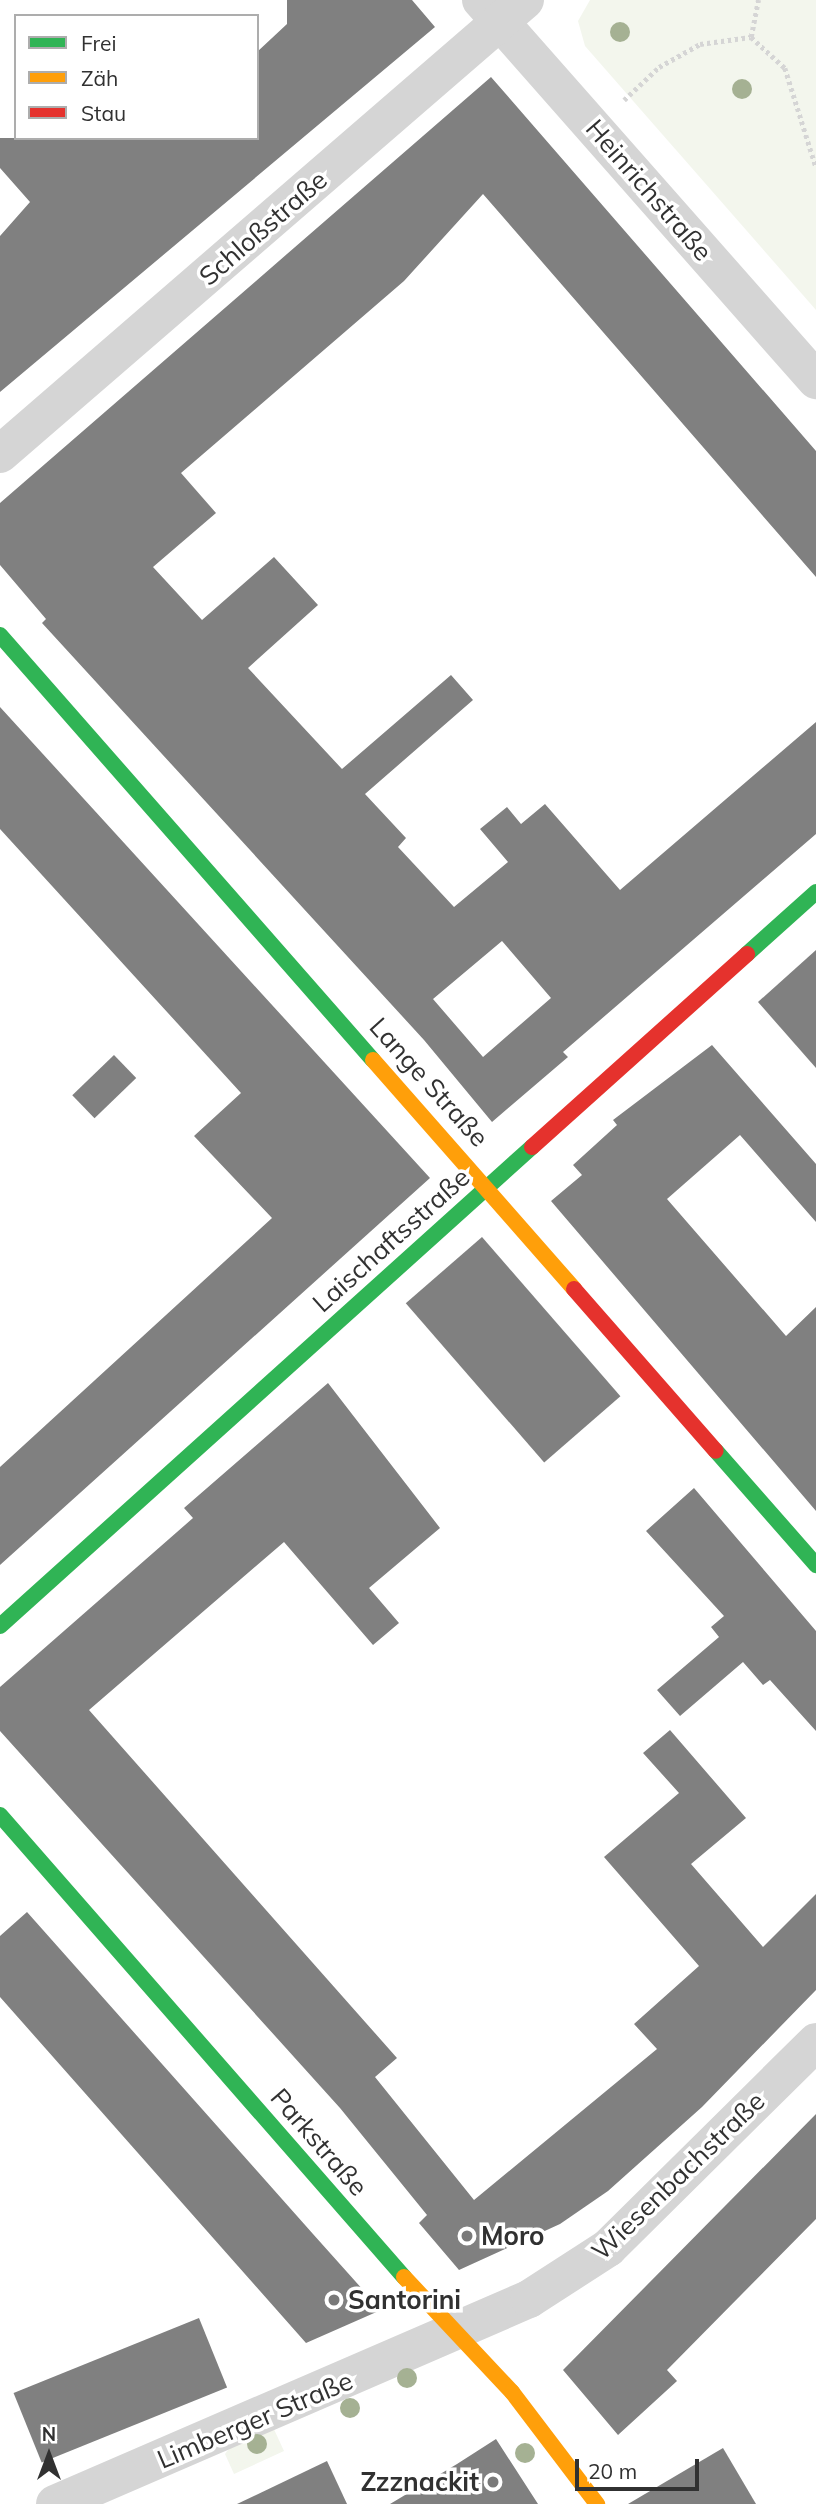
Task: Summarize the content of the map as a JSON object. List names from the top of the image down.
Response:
{
  "streets": {
    "street": [
      "Heinrichstraße",
      "Schloßstraße",
      "Lange Straße",
      "Laischaftsstraße",
      "Parkstraße",
      "Wiesenbachstraße",
      "Limberger Straße"
    ]
  },
  "crossings": [
    ["Heinrichstraße", "Schloßstraße"],
    ["Lange Straße", "Laischaftsstraße"],
    ["Parkstraße", "Wiesenbachstraße"],
    ["Parkstraße", "Limberger Straße"],
    ["Wiesenbachstraße", "Limberger Straße"]
  ],
  "places": ["Moro", "Santorini", "Zzznackit"],
  "legend": ["Frei", "Zäh", "Stau"],
  "scale_bar": "20 m",
  "north": "top"
}
